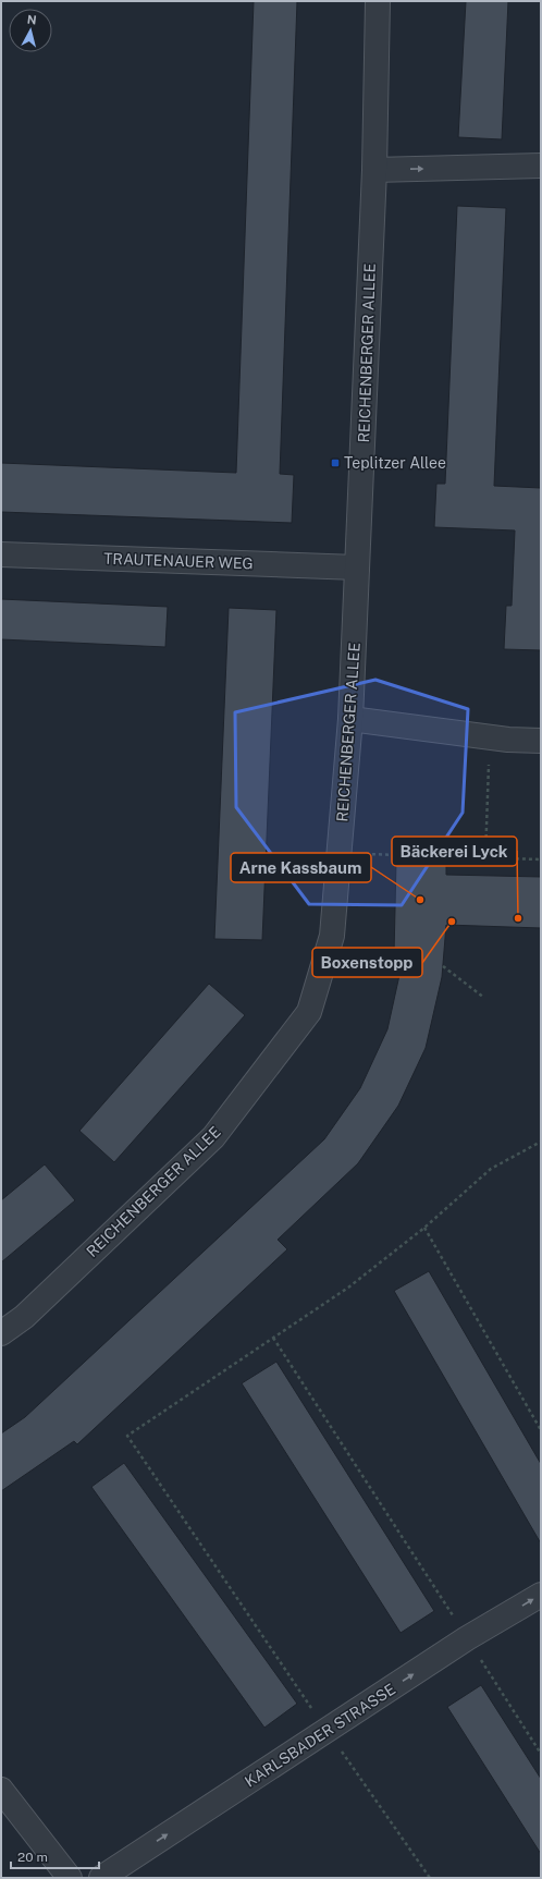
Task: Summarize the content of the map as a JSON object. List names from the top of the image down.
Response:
{
  "streets": {
    "street": ["REICHENBERGER ALLEE", "TRAUTENAUER WEG", "KARLSBADER STRASSE"]
  },
  "crossings": [
    ["REICHENBERGER ALLEE", "TRAUTENAUER WEG"]
  ],
  "one_way": ["KARLSBADER STRASSE"],
  "places": {
    "transit": ["Teplitzer Allee"],
    "other": ["Arne Kassbaum", "Bäckerei Lyck", "Boxenstopp"]
  },
  "scale_bar": "20 m",
  "north": "top"
}
